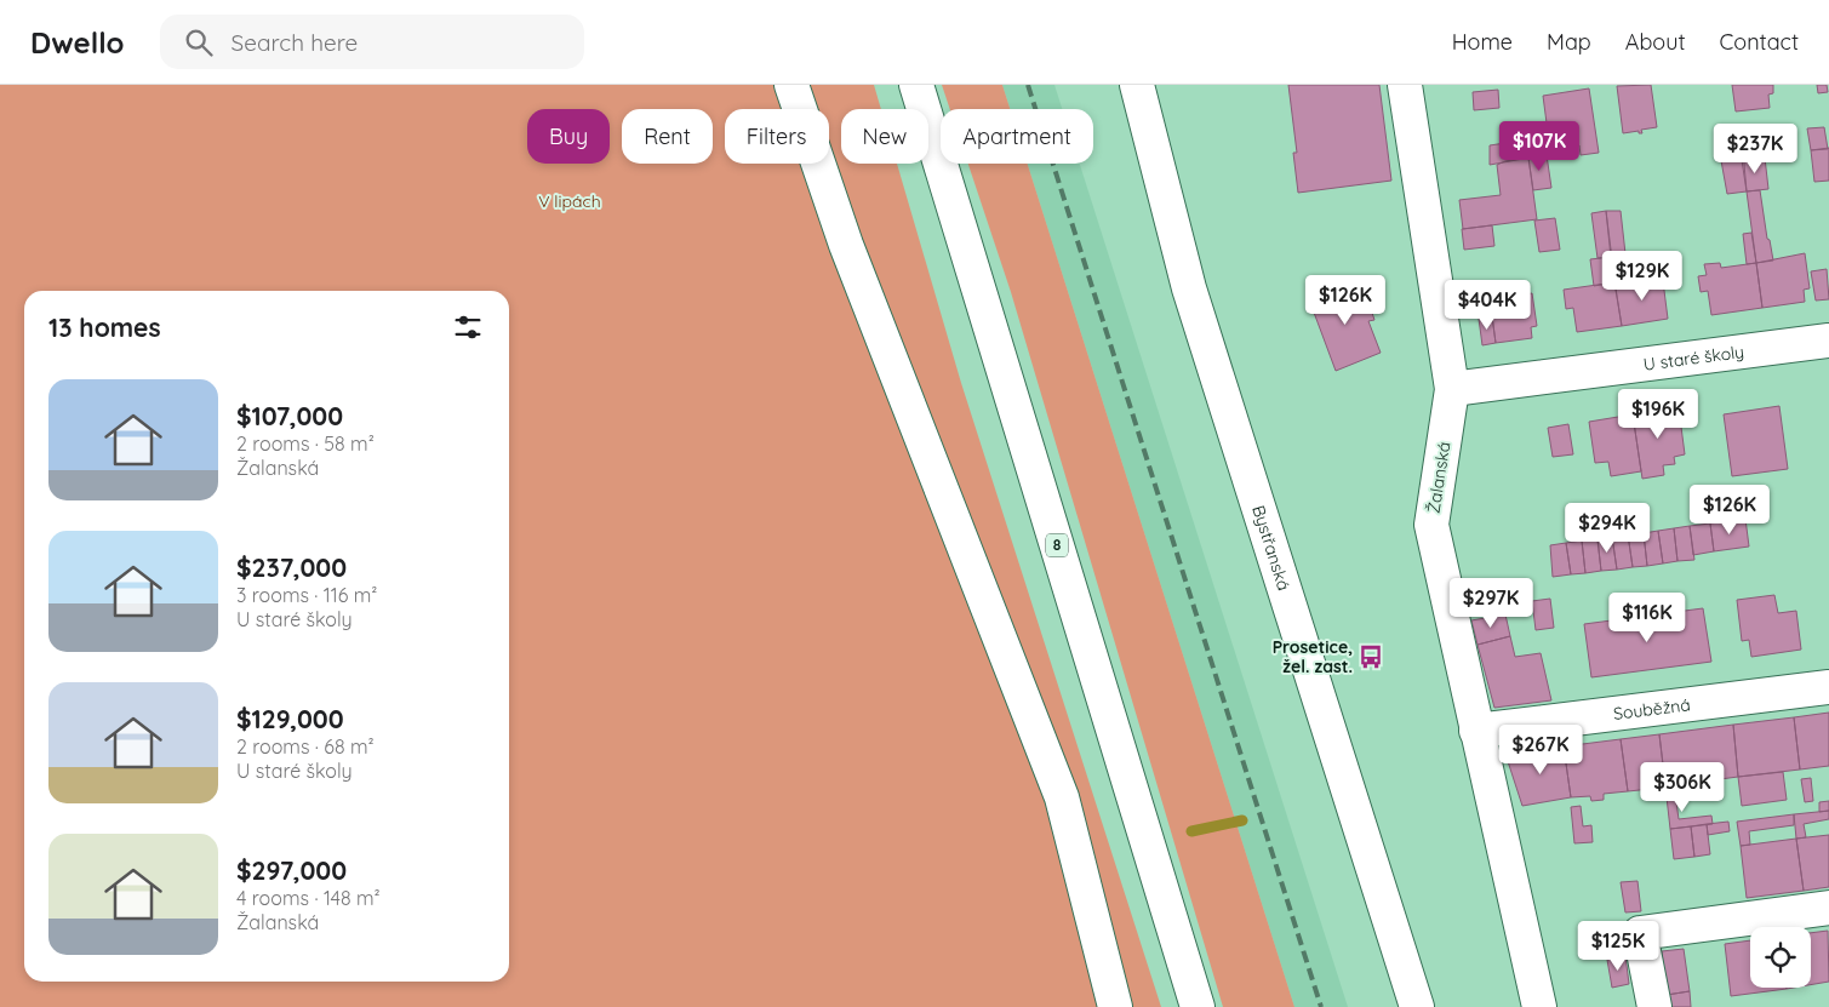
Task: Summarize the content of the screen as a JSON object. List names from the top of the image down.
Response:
{
  "streets": {
    "street": [
      "U staré školy",
      "Žalanská",
      "8",
      "Bystřanská",
      "Souběžná"
    ]
  },
  "crossings": [
    ["U staré školy", "Žalanská"],
    ["Žalanská", "Souběžná"]
  ],
  "parks": ["V lipách"],
  "places": {
    "bus stop": ["Prosetice, žel. zast."]
  },
  "page": {
    "header": "Dwello",
    "search": "Search here",
    "nav": [
      "Home",
      "Map",
      "About",
      "Contact"
    ],
    "chip": [
      "Buy",
      "Rent",
      "Filters",
      "New",
      "Apartment"
    ],
    "price": [
      "$107K",
      "$237K",
      "$129K",
      "$126K",
      "$404K",
      "$196K",
      "$126K",
      "$294K",
      "$297K",
      "$116K",
      "$267K",
      "$306K",
      "$125K"
    ],
    "heading": "13 homes",
    "list": [
      {
        "name": "$107,000",
        "note": "2 rooms · 58 m² · Žalanská"
      },
      {
        "name": "$237,000",
        "note": "3 rooms · 116 m² · U staré školy"
      },
      {
        "name": "$129,000",
        "note": "2 rooms · 68 m² · U staré školy"
      },
      {
        "name": "$297,000",
        "note": "4 rooms · 148 m² · Žalanská"
      }
    ]
  }
}
